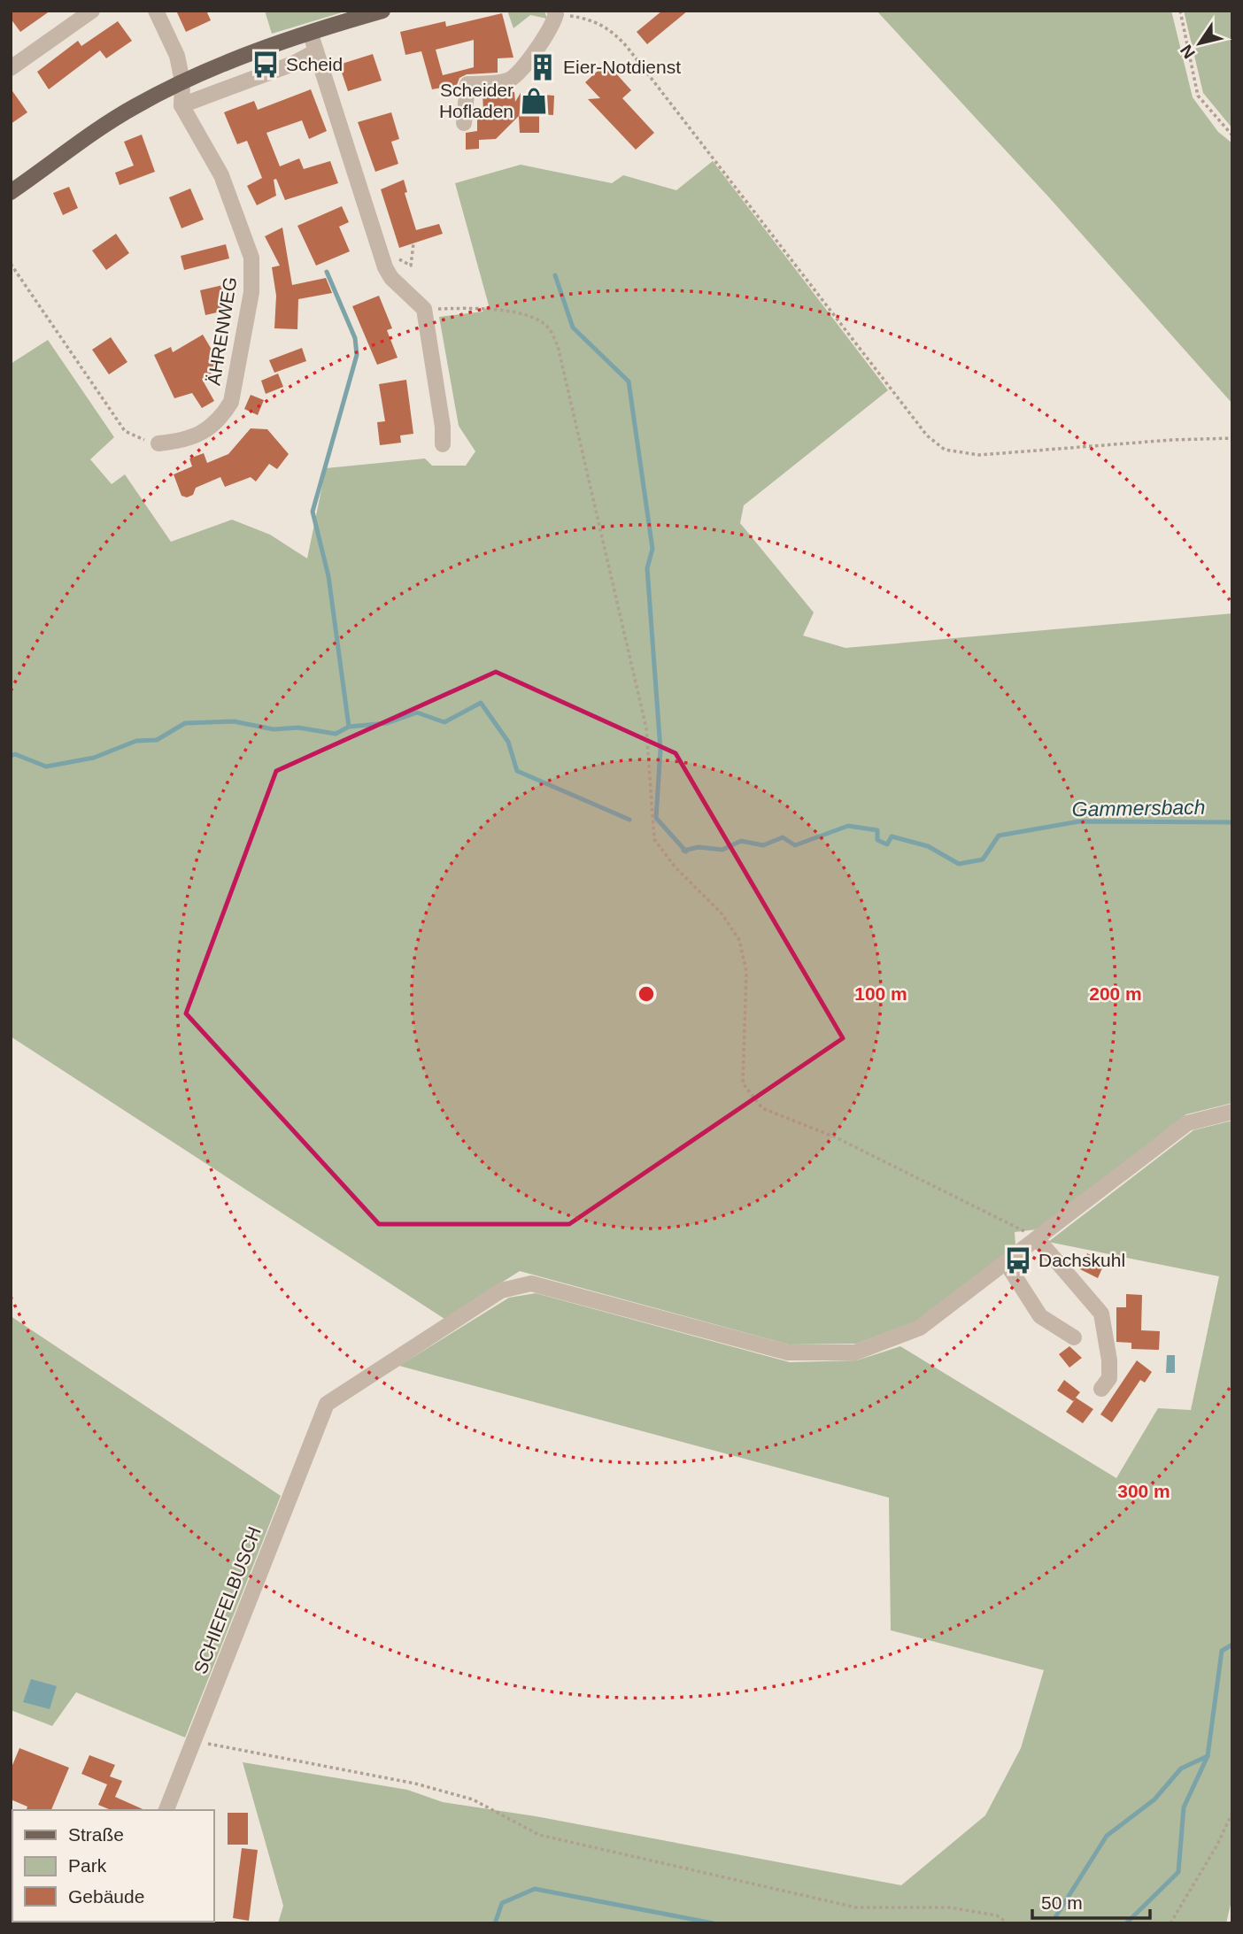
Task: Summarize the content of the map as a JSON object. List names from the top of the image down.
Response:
{
  "streets": {
    "street": ["ÄHRENWEG", "SCHIEFELBUSCH"]
  },
  "water": ["Gammersbach"],
  "places": {
    "bus stop": ["Scheid", "Dachskuhl"],
    "building": ["Eier-Notdienst"],
    "shop": ["Scheider Hofladen"]
  },
  "legend": ["Straße", "Park", "Gebäude"],
  "scale_bar": "50 m",
  "north": "bottom left",
  "rings": ["100 m", "200 m", "300 m"]
}
